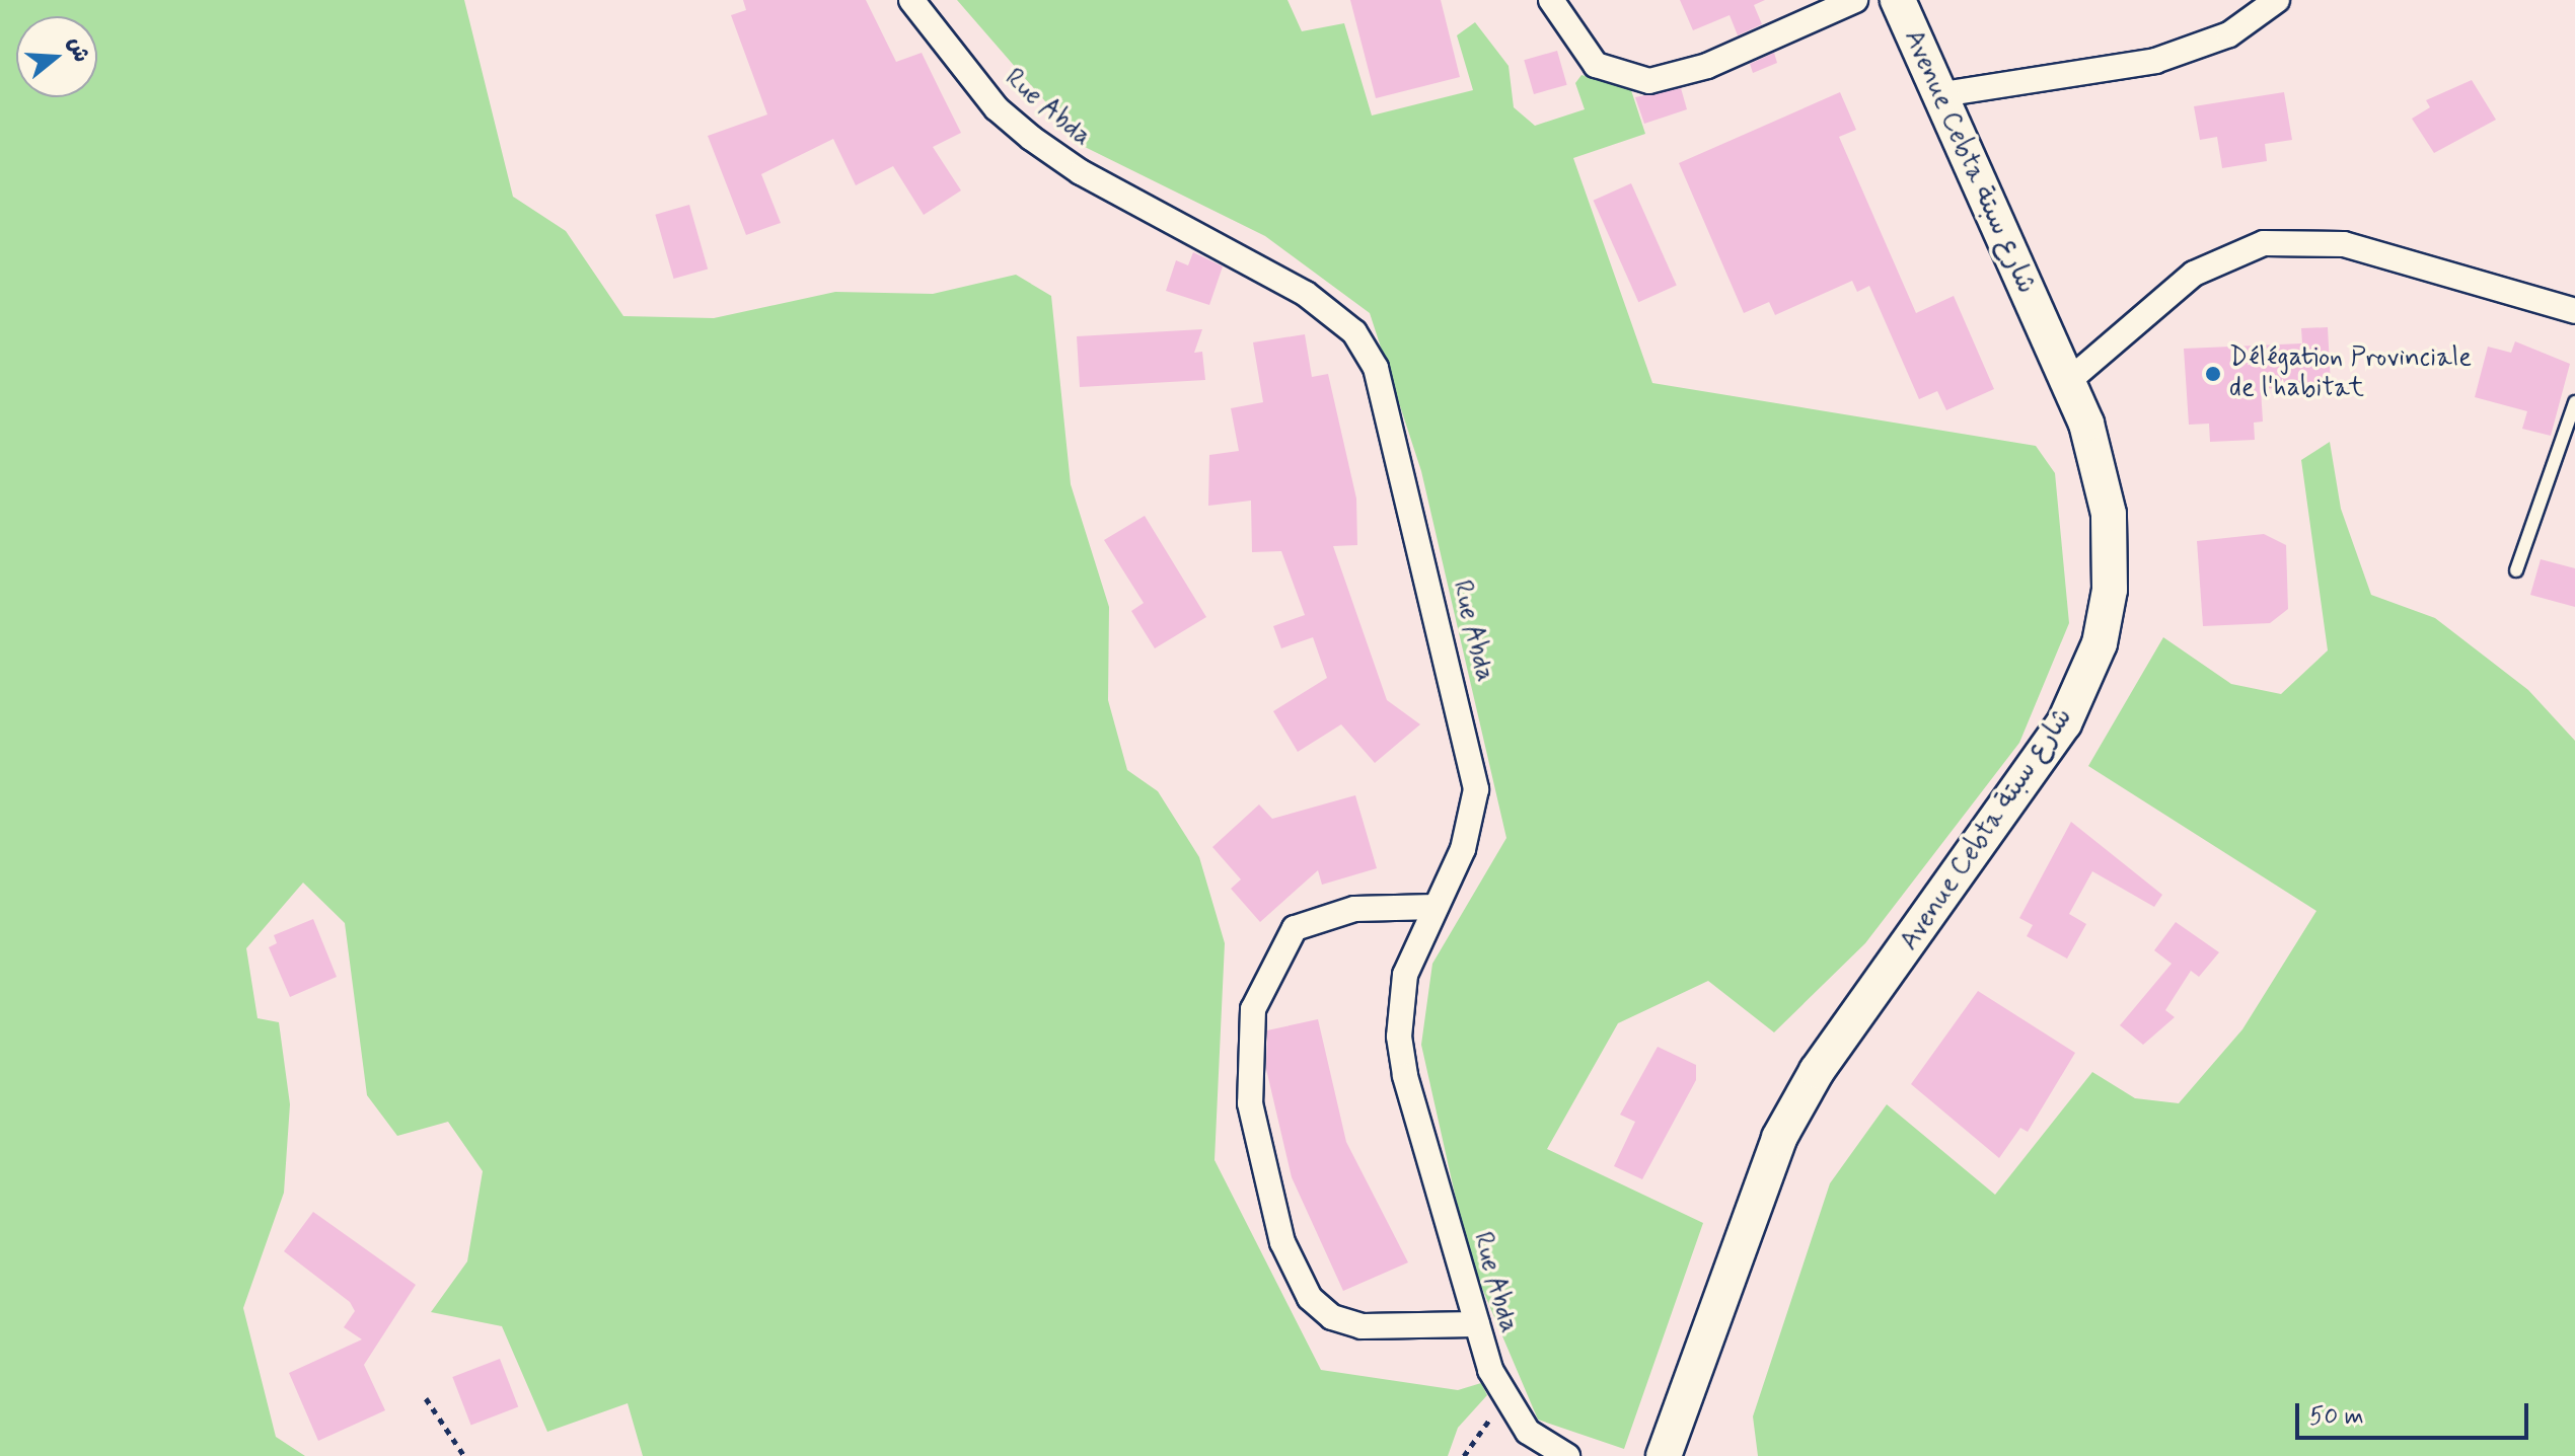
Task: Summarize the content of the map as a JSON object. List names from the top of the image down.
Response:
{
  "streets": {
    "street": ["Rue Abda", "Avenue Cebta شارع سبتة"]
  },
  "places": ["Délégation Provinciale de l'habitat"],
  "scale_bar": "50 m",
  "north": "right"
}
